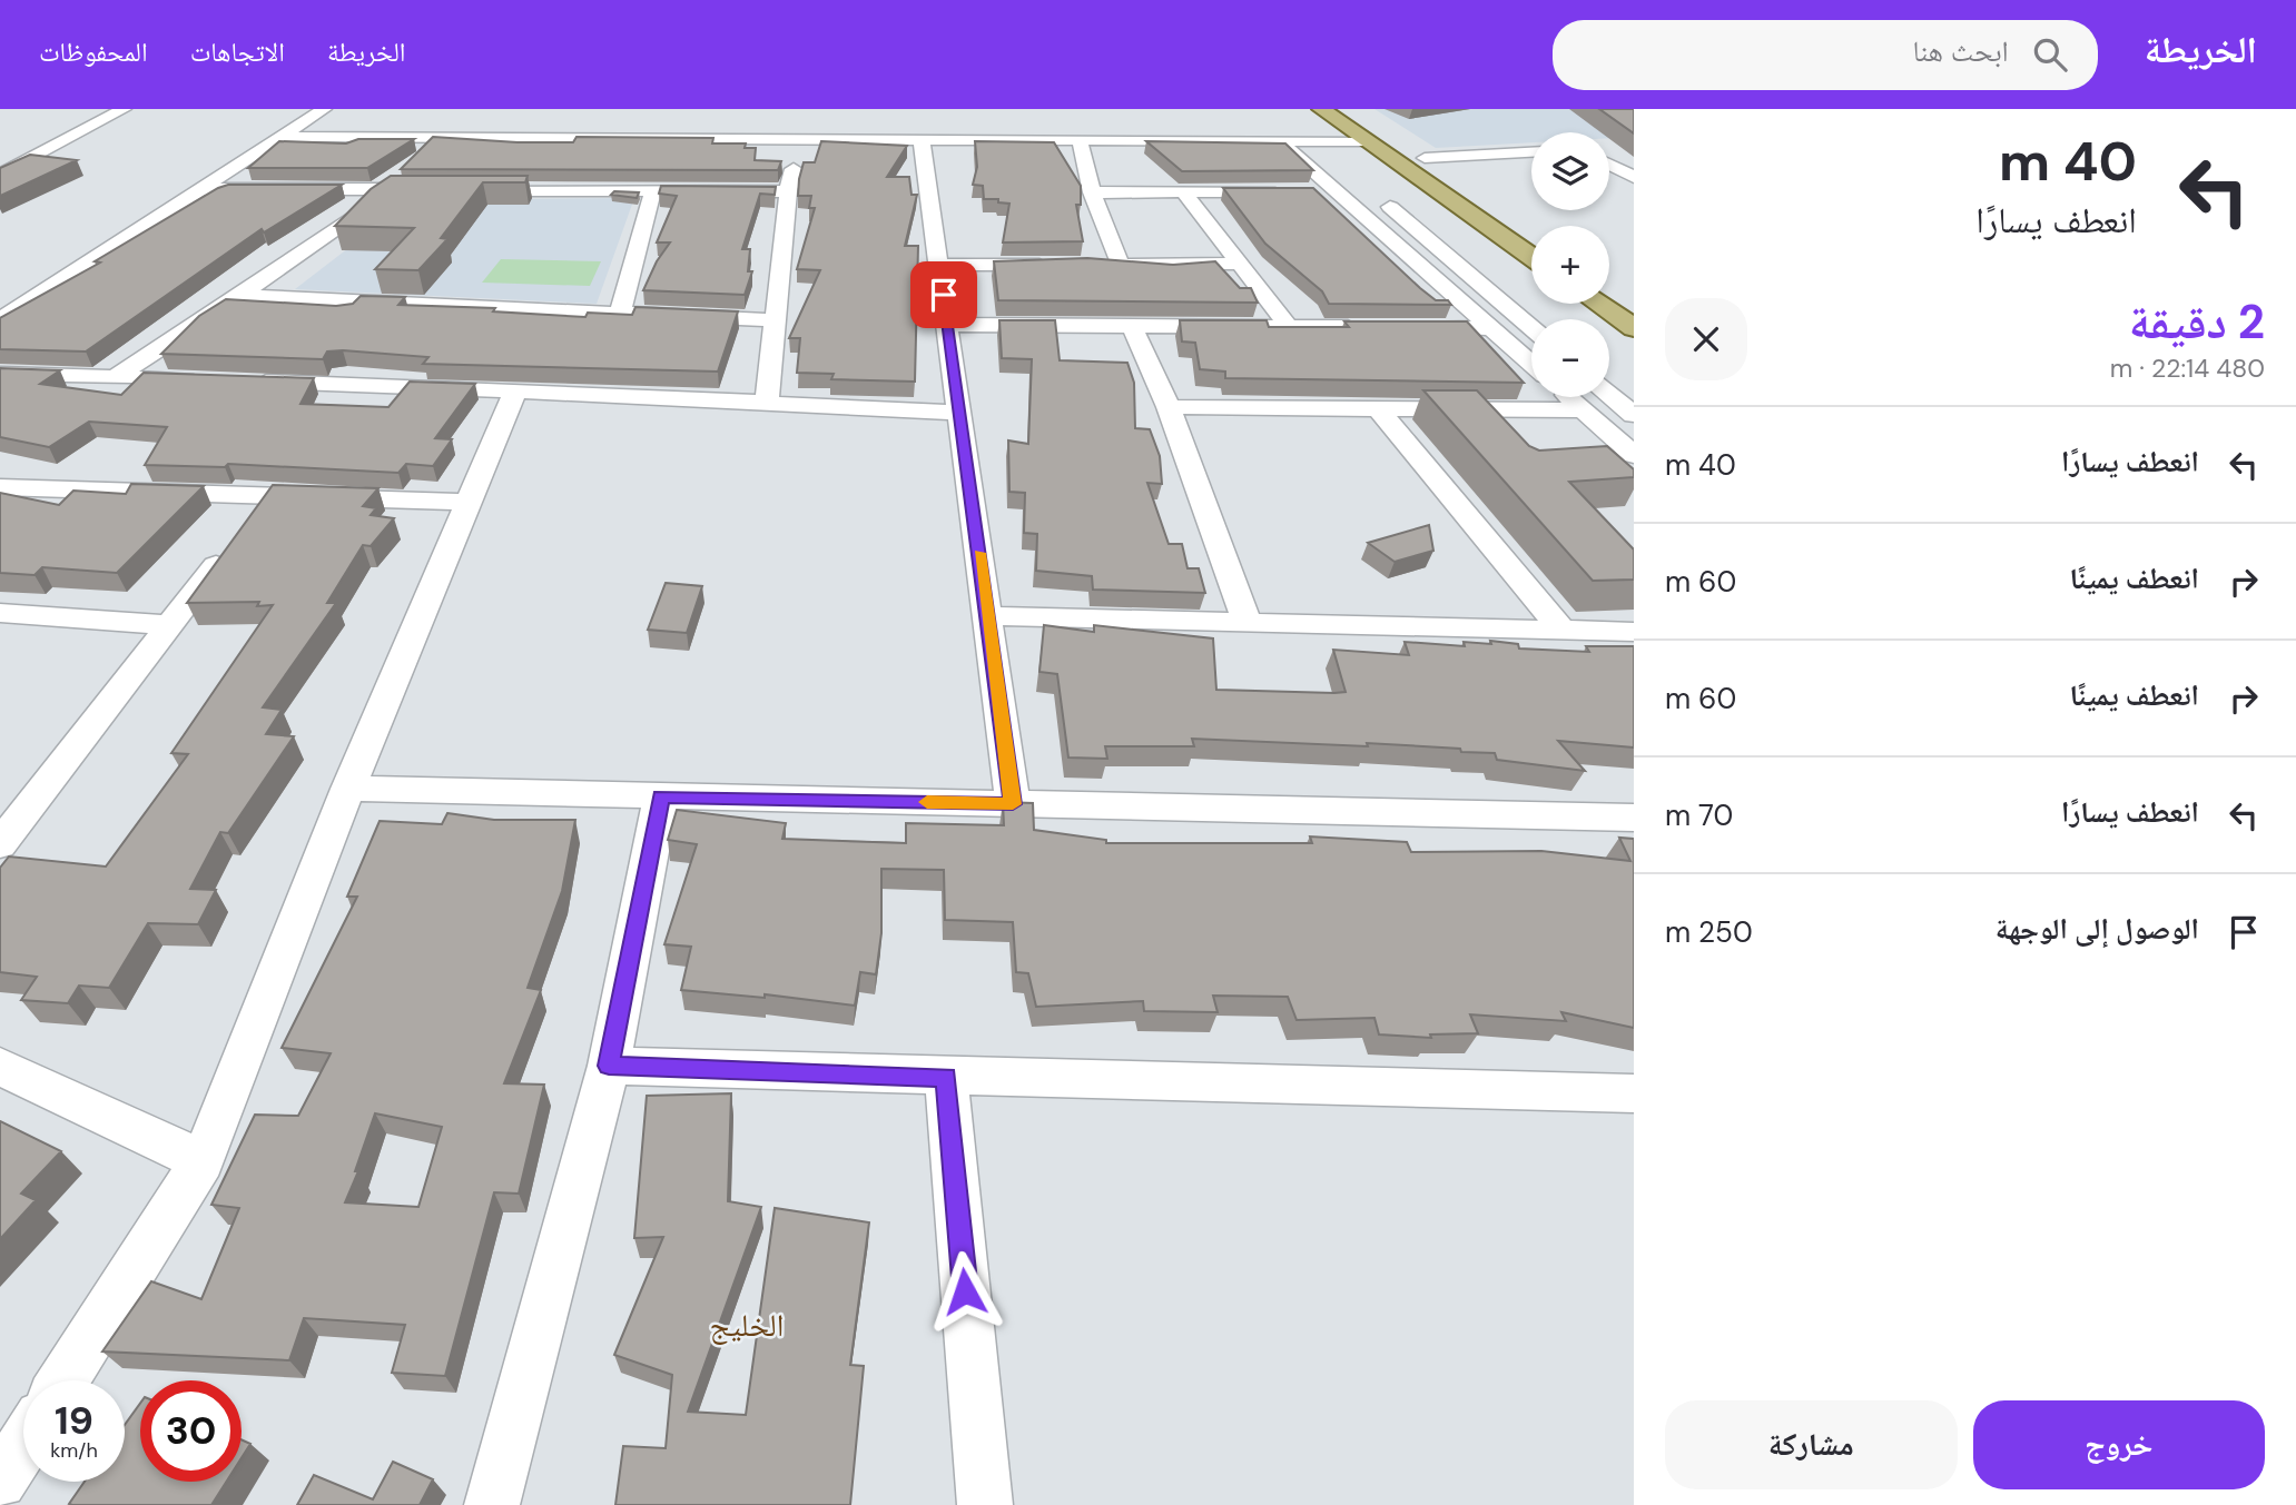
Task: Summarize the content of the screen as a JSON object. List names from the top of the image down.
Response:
{
  "districts": ["الخليج"],
  "page": {
    "header": "الخريطة",
    "search": "ابحث هنا",
    "nav": ["الخريطة", "الاتجاهات", "المحفوظات"],
    "turn": ["40 m", "انعطف يسارًا"],
    "map_buttons": ["+", "−"],
    "heading": ["2 دقيقة", "480 m · 22:14"],
    "list": [
      {
        "name": "انعطف يسارًا",
        "value": "40 m"
      },
      {
        "name": "انعطف يمينًا",
        "value": "60 m"
      },
      {
        "name": "انعطف يمينًا",
        "value": "60 m"
      },
      {
        "name": "انعطف يسارًا",
        "value": "70 m"
      },
      {
        "name": "الوصول إلى الوجهة",
        "value": "250 m"
      }
    ],
    "speed": "19 km/h",
    "limit": "30",
    "buttons": ["خروج", "مشاركة"]
  }
}
